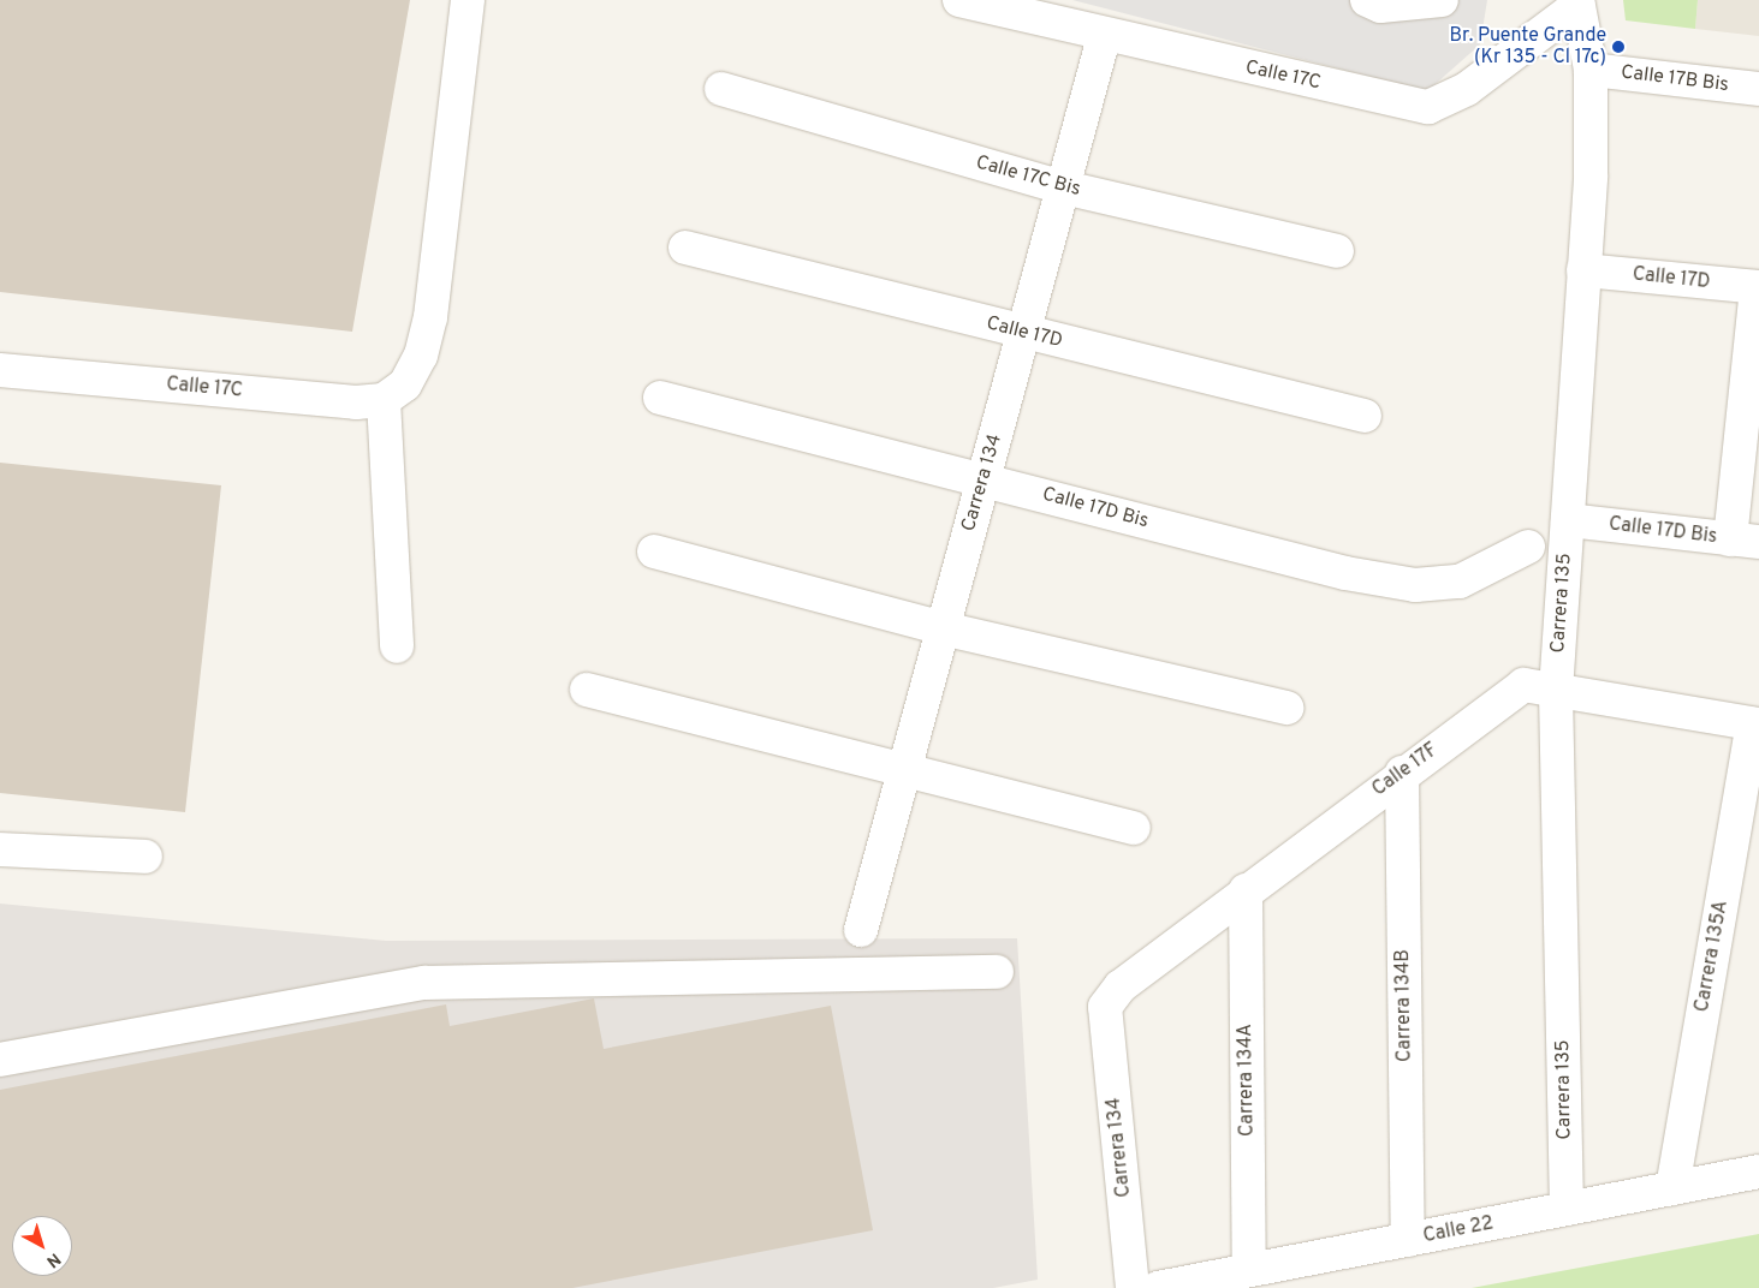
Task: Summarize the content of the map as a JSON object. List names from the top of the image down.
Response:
{
  "streets": {
    "street": [
      "Calle 17C",
      "Calle 17B Bis",
      "Calle 17C Bis",
      "Calle 17D",
      "Carrera 134",
      "Calle 17D Bis",
      "Carrera 135",
      "Calle 17F",
      "Carrera 135A",
      "Carrera 134B",
      "Carrera 134A",
      "Calle 22"
    ]
  },
  "crossings": [
    ["Calle 17C", "Carrera 134"],
    ["Calle 17C", "Carrera 135"],
    ["Calle 17B Bis", "Carrera 135"],
    ["Calle 17C Bis", "Carrera 134"],
    ["Calle 17D", "Carrera 134"],
    ["Calle 17D", "Carrera 135"],
    ["Carrera 134", "Calle 17D Bis"],
    ["Carrera 134", "Calle 17F"],
    ["Calle 17D Bis", "Carrera 135"],
    ["Carrera 135", "Calle 17F"],
    ["Carrera 135", "Calle 22"],
    ["Calle 17F", "Carrera 135A"],
    ["Calle 17F", "Carrera 134B"],
    ["Calle 17F", "Carrera 134A"],
    ["Carrera 135A", "Calle 22"],
    ["Carrera 134B", "Calle 22"],
    ["Carrera 134A", "Calle 22"]
  ],
  "places": ["Br. Puente Grande (Kr 135 - Cl 17c)"],
  "north": "bottom right"
}
